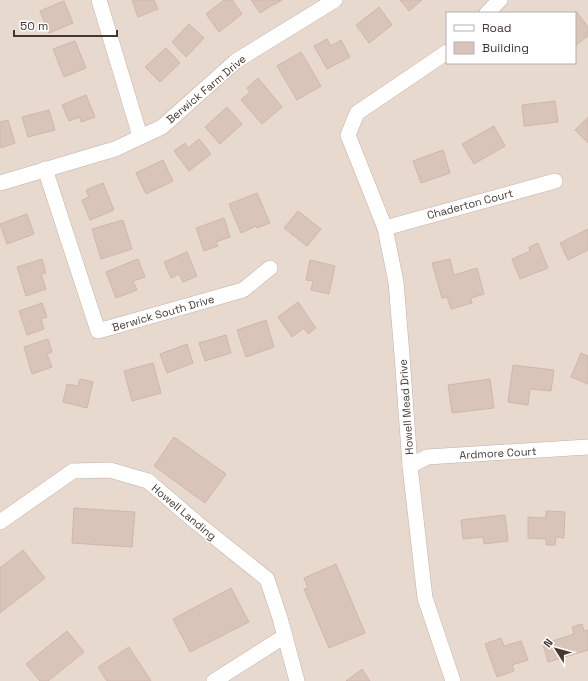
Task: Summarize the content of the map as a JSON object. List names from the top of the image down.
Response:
{
  "streets": {
    "street": [
      "Berwick Farm Drive",
      "Chaderton Court",
      "Berwick South Drive",
      "Howell Mead Drive",
      "Ardmore Court",
      "Howell Landing"
    ]
  },
  "crossings": [
    ["Berwick Farm Drive", "Berwick South Drive"],
    ["Chaderton Court", "Howell Mead Drive"],
    ["Howell Mead Drive", "Ardmore Court"]
  ],
  "legend": ["Road", "Building"],
  "scale_bar": "50 m",
  "north": "top left"
}
